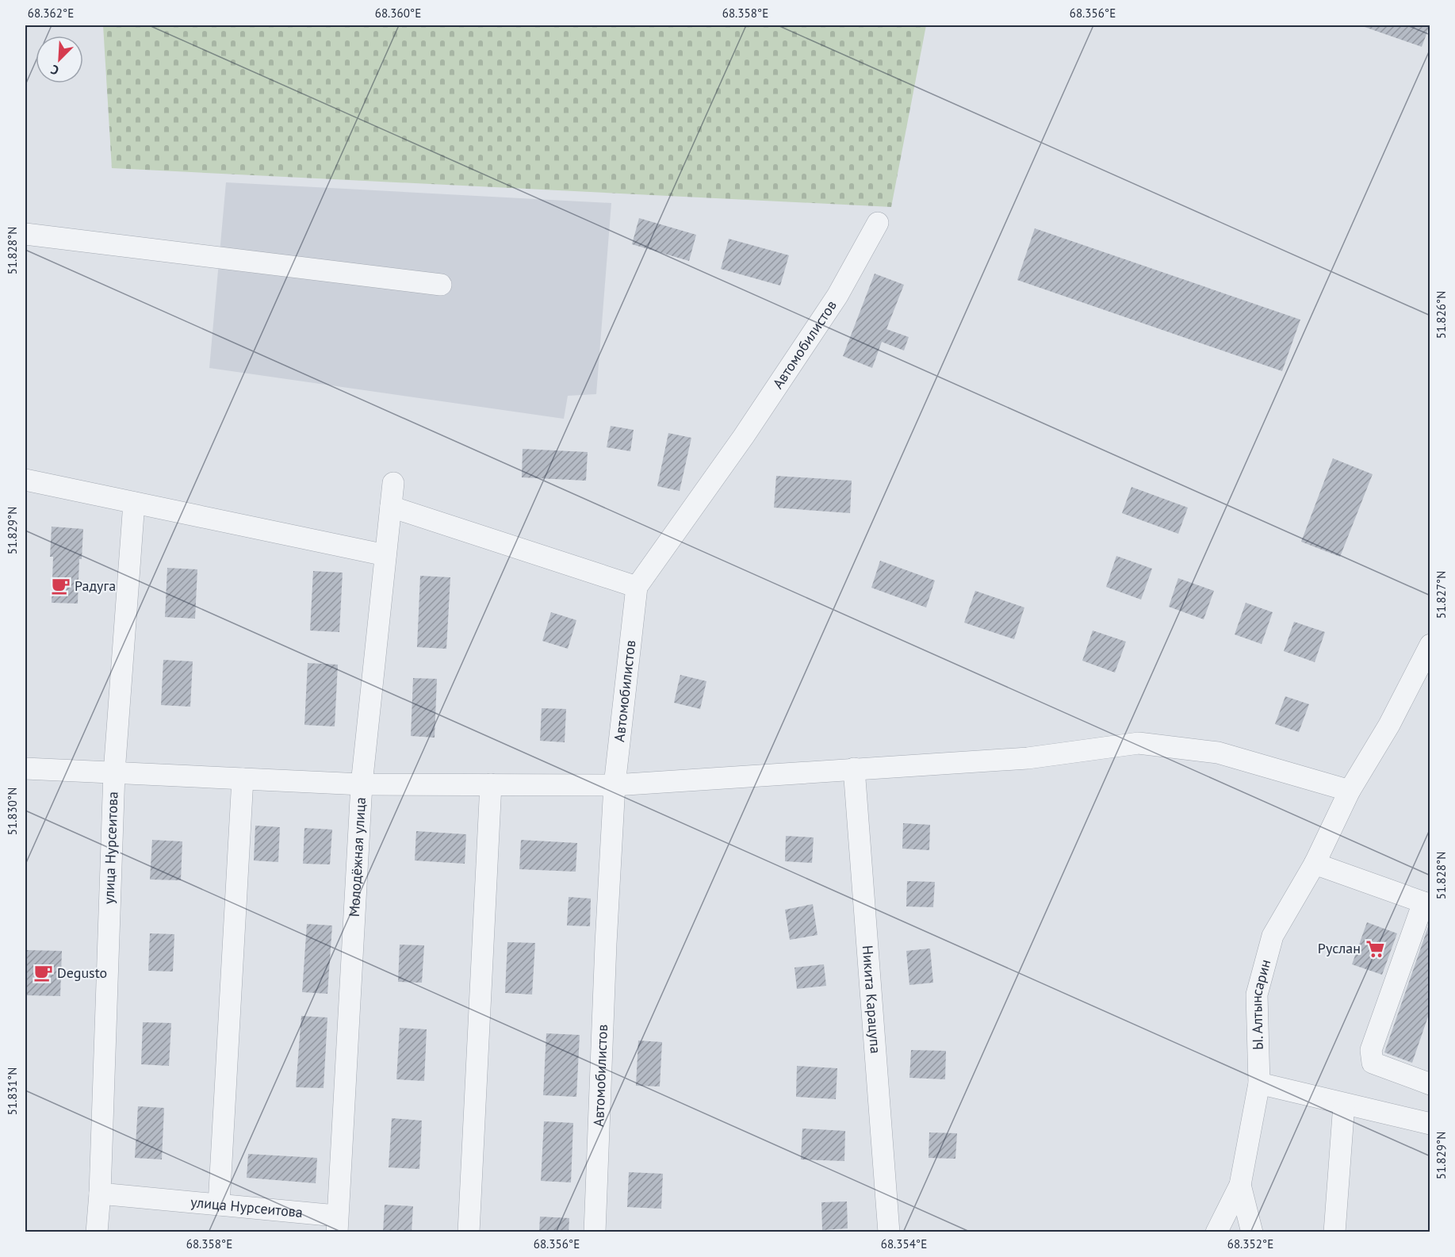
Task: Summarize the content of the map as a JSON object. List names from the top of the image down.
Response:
{
  "streets": {
    "street": [
      "Автомобилистов",
      "улица Нурсеитова",
      "Молодёжная улица",
      "Никита Карацупа",
      "Ы. Алтынсарин"
    ]
  },
  "crossings": [
    ["улица Нурсеитова", "Молодёжная улица"]
  ],
  "places": {
    "cafe": ["Радуга", "Degusto"],
    "supermarket": ["Руслан"]
  },
  "north": "bottom left",
  "coordinates": [
    "68.362°E",
    "68.360°E",
    "68.358°E",
    "68.356°E",
    "51.828°N",
    "51.826°N",
    "51.829°N",
    "51.827°N",
    "51.830°N",
    "51.831°N",
    "68.354°E",
    "68.352°E"
  ]
}
